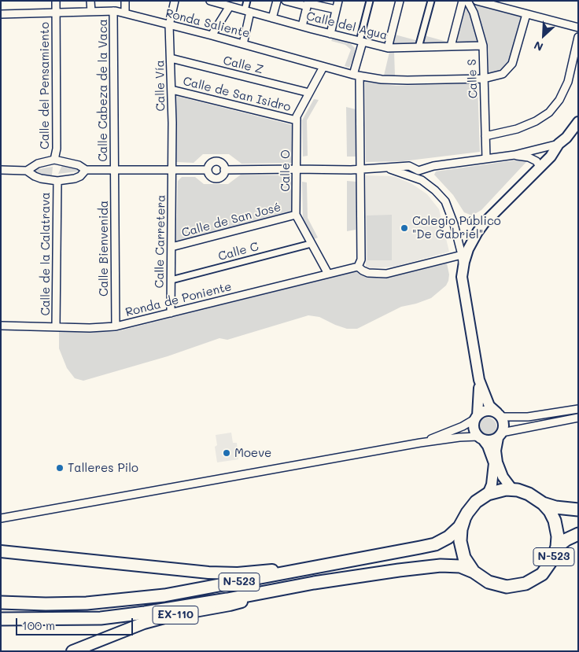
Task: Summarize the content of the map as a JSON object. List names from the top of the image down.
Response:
{
  "streets": {
    "highway": ["N-523"],
    "main road": ["EX-110"],
    "street": [
      "Ronda Saliente",
      "Calle del Agua",
      "Calle Z",
      "Calle S",
      "Calle del Pensamiento",
      "Calle Vía",
      "Calle Cabeza de la Vaca",
      "Calle de San Isidro",
      "Calle O",
      "Calle de San José",
      "Calle Carretera",
      "Calle Bienvenida",
      "Calle C",
      "Calle de la Calatrava",
      "Ronda de Poniente"
    ]
  },
  "crossings": [
    ["Ronda Saliente", "Calle S"],
    ["Ronda Saliente", "Calle del Pensamiento"],
    ["Ronda Saliente", "Calle Vía"],
    ["Ronda Saliente", "Calle Cabeza de la Vaca"],
    ["Ronda Saliente", "Calle O"],
    ["Calle del Agua", "Calle S"],
    ["Calle Z", "Calle Vía"],
    ["Calle Z", "Calle O"],
    ["Calle Vía", "Calle de San Isidro"],
    ["Calle Vía", "Calle Carretera"],
    ["Calle Cabeza de la Vaca", "Calle Bienvenida"],
    ["Calle de San Isidro", "Calle O"],
    ["Calle O", "Calle de San José"],
    ["Calle O", "Calle C"],
    ["Calle O", "Ronda de Poniente"],
    ["Calle de San José", "Calle Carretera"],
    ["Calle Carretera", "Calle C"],
    ["Calle Carretera", "Ronda de Poniente"],
    ["Calle Bienvenida", "Ronda de Poniente"],
    ["Calle de la Calatrava", "Ronda de Poniente"],
    ["N-523", "EX-110"]
  ],
  "places": ["Colegio Público \"De Gabriel\"", "Moeve", "Talleres Pilo"],
  "scale_bar": "100 m",
  "north": "bottom left"
}
